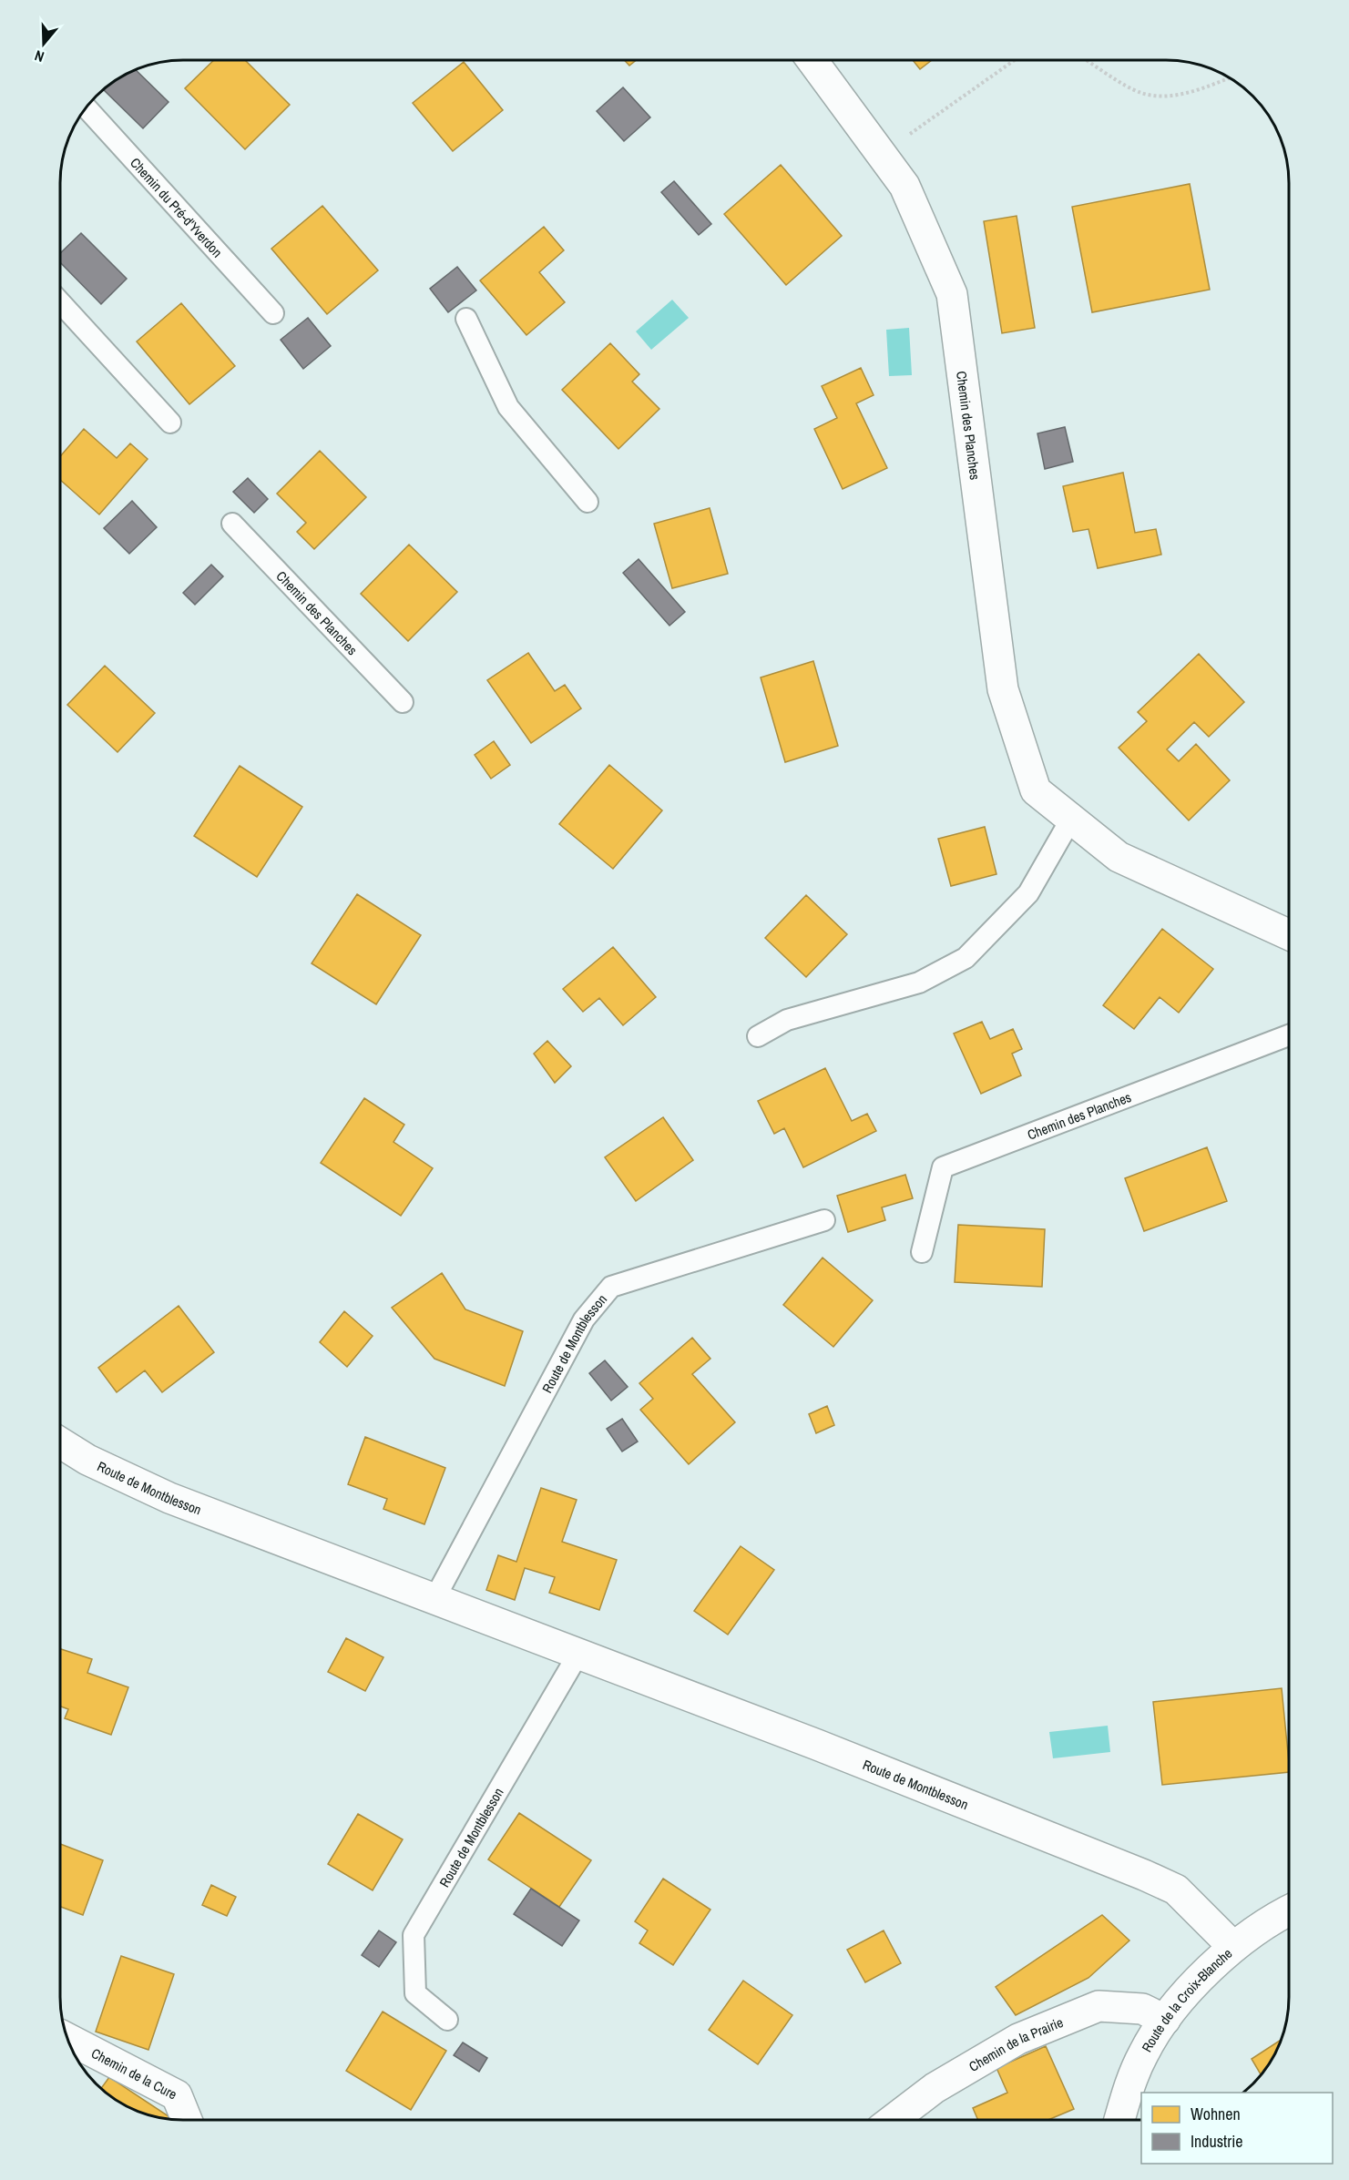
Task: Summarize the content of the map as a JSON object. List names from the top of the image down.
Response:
{
  "streets": {
    "street": [
      "Chemin des Planches",
      "Route de Montblesson",
      "Route de la Croix-Blanche",
      "Chemin de la Prairie",
      "Chemin de la Cure"
    ],
    "lane": ["Chemin du Pré-d'Yverdon"]
  },
  "crossings": [
    ["Route de Montblesson", "Route de la Croix-Blanche"],
    ["Route de la Croix-Blanche", "Chemin de la Prairie"]
  ],
  "legend": ["Wohnen", "Industrie"],
  "north": "bottom"
}
